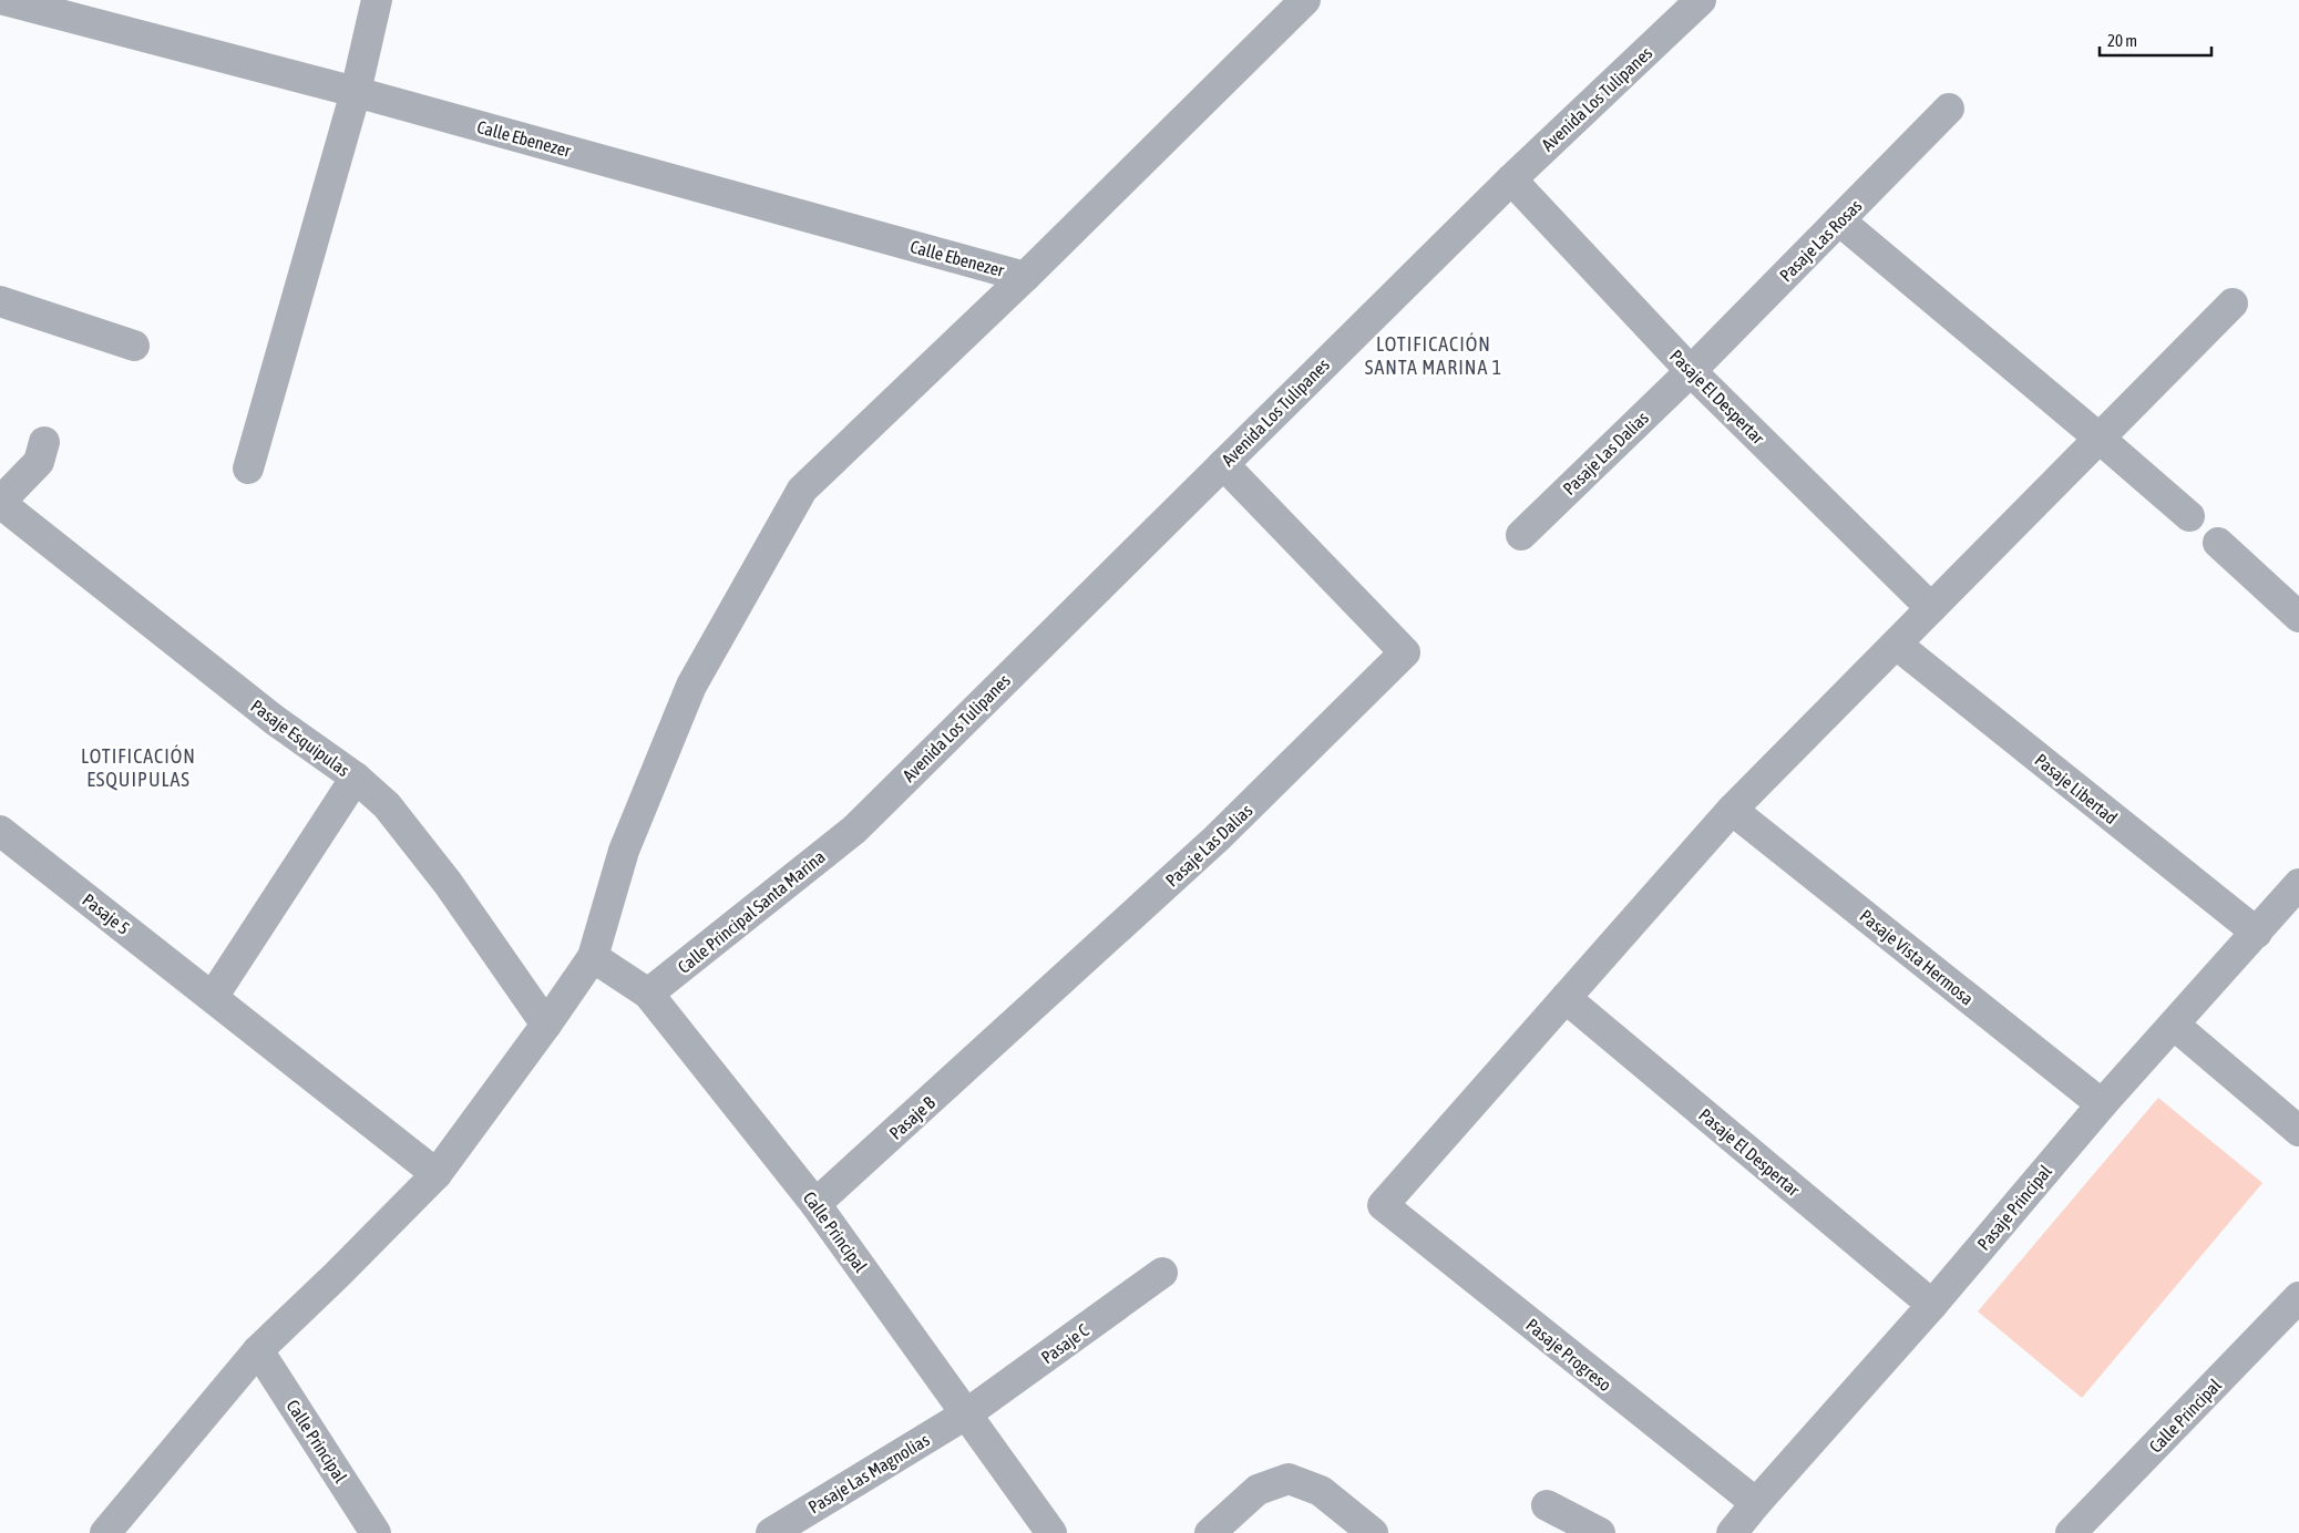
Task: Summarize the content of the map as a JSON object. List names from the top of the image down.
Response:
{
  "streets": {
    "street": [
      "Avenida Los Tulipanes",
      "Calle Ebenezer",
      "Pasaje Las Rosas",
      "Pasaje El Despertar",
      "Pasaje Las Dalias",
      "Pasaje Esquipulas",
      "Pasaje Libertad",
      "Calle Principal Santa Marina",
      "Pasaje 5",
      "Pasaje Vista Hermosa",
      "Pasaje B",
      "Pasaje Principal",
      "Calle Principal",
      "Pasaje C",
      "Pasaje Progreso",
      "Pasaje Las Magnolias"
    ]
  },
  "crossings": [
    ["Avenida Los Tulipanes", "Pasaje El Despertar"],
    ["Avenida Los Tulipanes", "Pasaje Las Dalias"],
    ["Avenida Los Tulipanes", "Calle Principal Santa Marina"],
    ["Pasaje Las Rosas", "Pasaje El Despertar"],
    ["Pasaje Las Rosas", "Pasaje Las Dalias"],
    ["Pasaje El Despertar", "Pasaje Las Dalias"],
    ["Pasaje El Despertar", "Pasaje Principal"],
    ["Pasaje El Despertar", "Pasaje Progreso"],
    ["Pasaje Las Dalias", "Pasaje B"],
    ["Pasaje Libertad", "Pasaje Principal"],
    ["Calle Principal Santa Marina", "Calle Principal"],
    ["Pasaje Vista Hermosa", "Pasaje Principal"],
    ["Pasaje B", "Calle Principal"],
    ["Pasaje Principal", "Pasaje Progreso"],
    ["Calle Principal", "Pasaje C"],
    ["Calle Principal", "Pasaje Las Magnolias"],
    ["Pasaje C", "Pasaje Las Magnolias"]
  ],
  "districts": ["LOTIFICACIÓN SANTA MARINA 1", "LOTIFICACIÓN ESQUIPULAS"],
  "scale_bar": "20 m"
}
